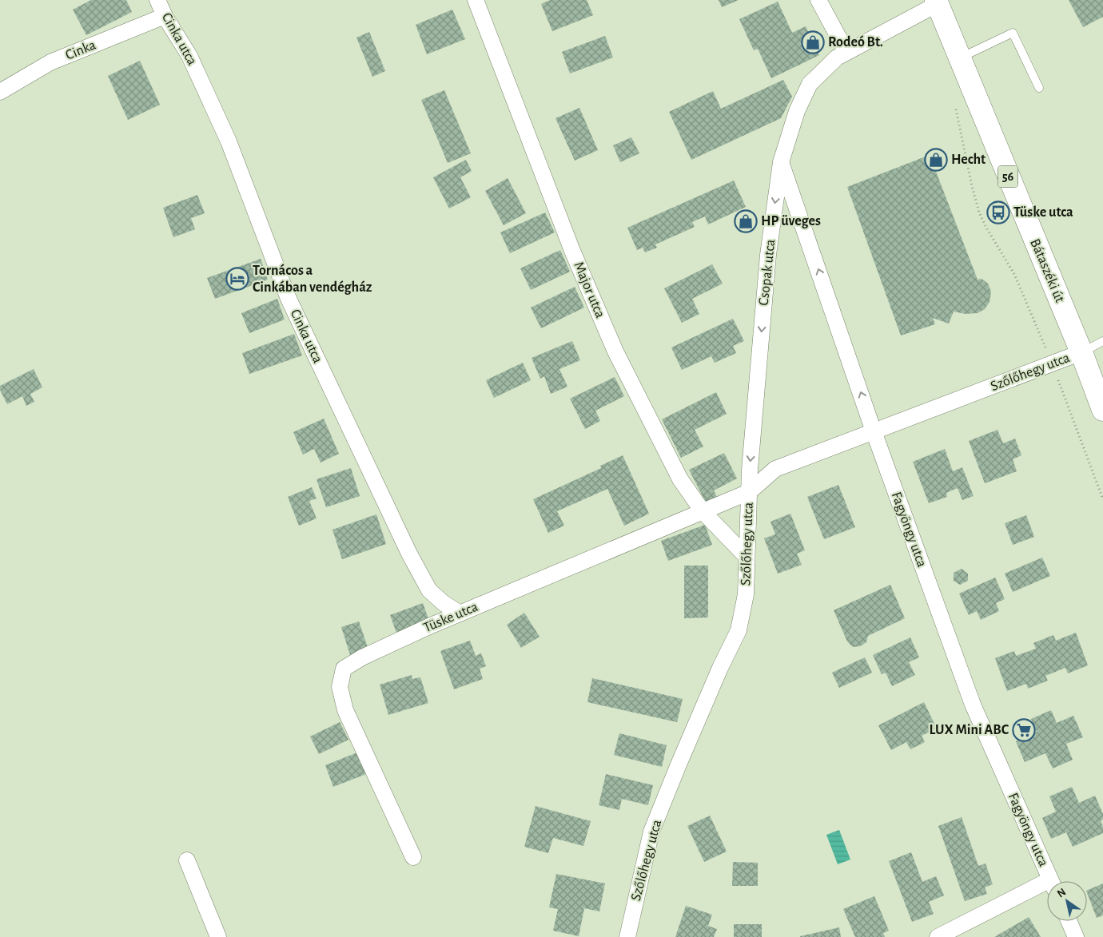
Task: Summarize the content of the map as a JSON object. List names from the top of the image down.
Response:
{
  "streets": {
    "main road": ["56", "Bátaszéki út"],
    "street": [
      "Cinka utca",
      "Cinka",
      "Csopak utca",
      "Major utca",
      "Szőlőhegy utca",
      "Fagyöngy utca",
      "Tüske utca"
    ]
  },
  "crossings": [
    ["Cinka utca", "Cinka"],
    ["Cinka utca", "Tüske utca"],
    ["Bátaszéki út", "Csopak utca"],
    ["Bátaszéki út", "Szőlőhegy utca"],
    ["Csopak utca", "Szőlőhegy utca"],
    ["Csopak utca", "Fagyöngy utca"],
    ["Csopak utca", "Tüske utca"],
    ["Major utca", "Szőlőhegy utca"],
    ["Major utca", "Tüske utca"],
    ["Szőlőhegy utca", "Fagyöngy utca"],
    ["Szőlőhegy utca", "Tüske utca"]
  ],
  "one_way": ["Csopak utca", "Fagyöngy utca"],
  "places": {
    "shop": ["Rodeó Bt.", "Hecht", "HP üveges"],
    "bus stop": ["Tüske utca"],
    "hotel": ["Tornácos a Cinkában vendégház"],
    "supermarket": ["LUX Mini ABC"]
  },
  "north": "top left"
}
